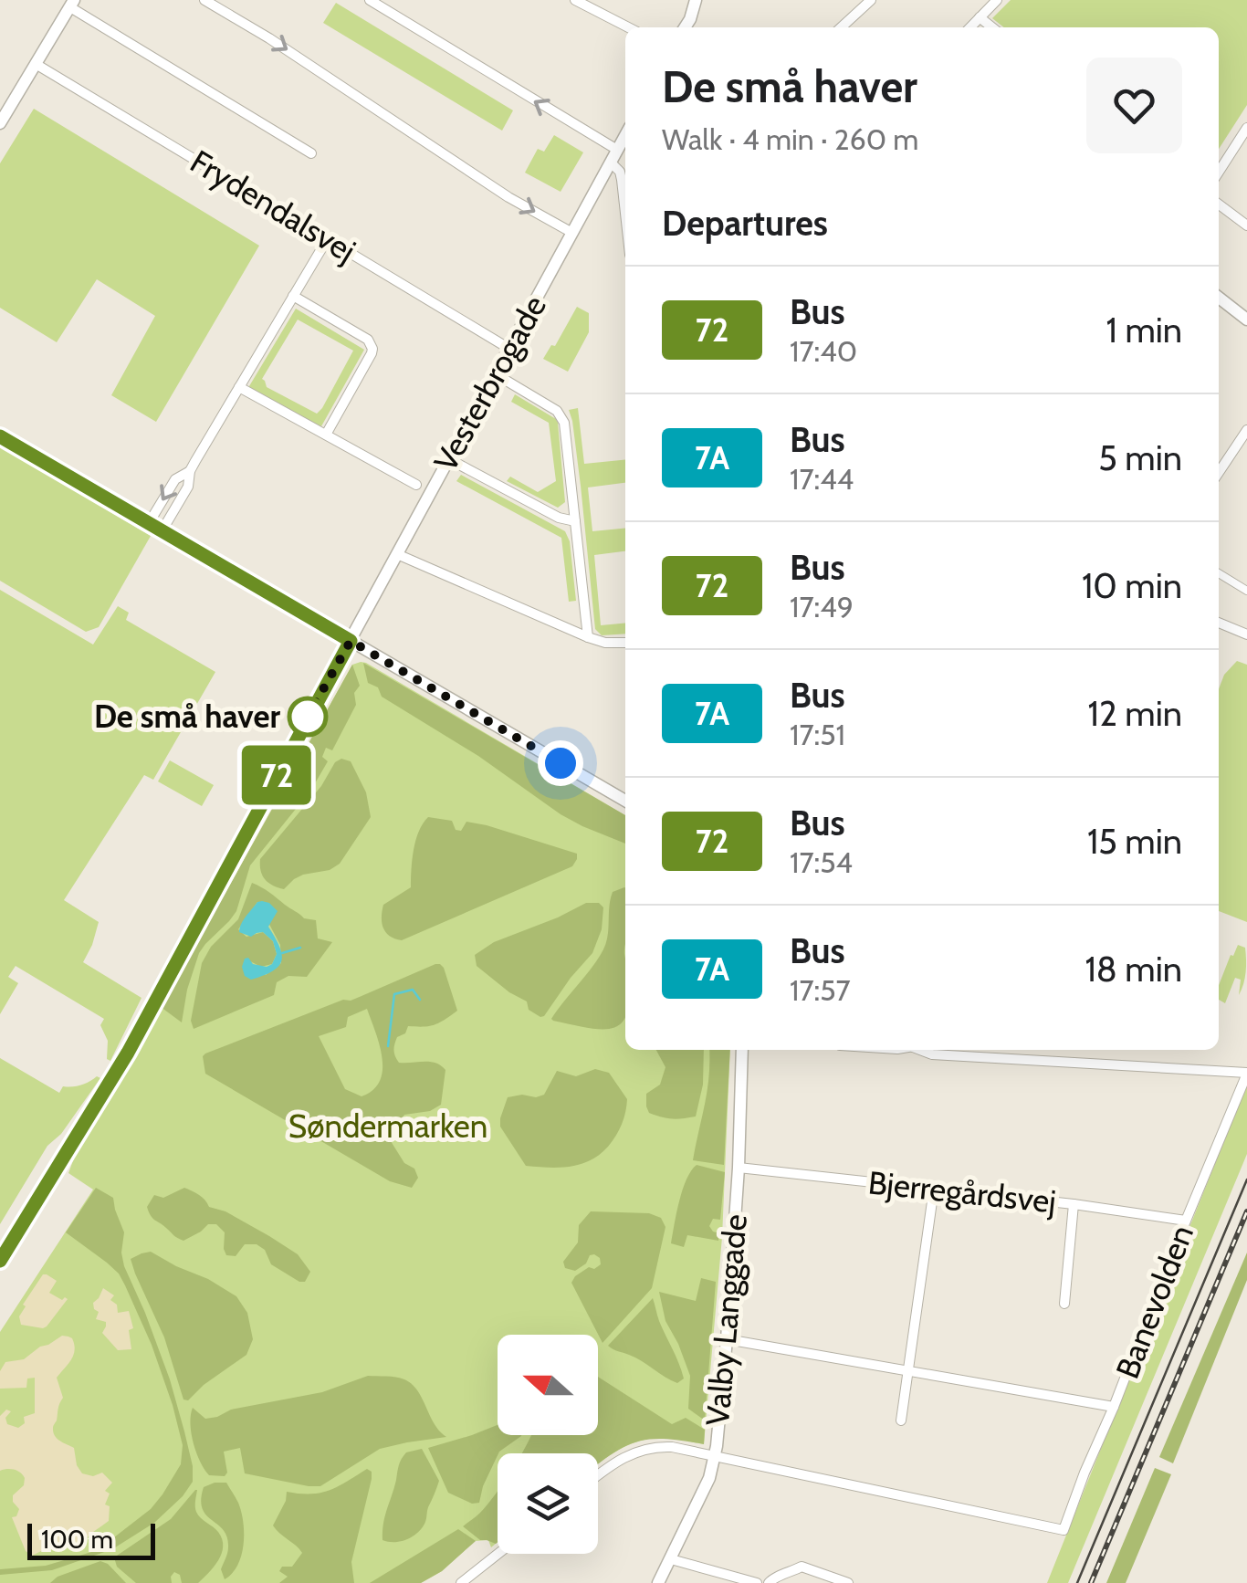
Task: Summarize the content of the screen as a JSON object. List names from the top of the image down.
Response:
{
  "streets": {
    "street": [
      "Frydendalsvej",
      "Vesterbrogade",
      "Bjerregårdsvej",
      "Banevolden",
      "Valby Langgade"
    ]
  },
  "crossings": [
    ["Frydendalsvej", "Vesterbrogade"],
    ["Bjerregårdsvej", "Banevolden"],
    ["Bjerregårdsvej", "Valby Langgade"],
    ["Banevolden", "Valby Langgade"]
  ],
  "parks": ["Søndermarken"],
  "places": ["De små haver"],
  "lines": ["bus line 72"],
  "scale_bar": "100 m",
  "north": "left",
  "page": {
    "on_map": "72",
    "heading": [
      ["De små haver", "Walk · 4 min · 260 m"],
      "Departures"
    ],
    "list": [
      {
        "mark": "72",
        "name": "Bus",
        "note": "17:40",
        "value": "1 min"
      },
      {
        "mark": "7A",
        "name": "Bus",
        "note": "17:44",
        "value": "5 min"
      },
      {
        "mark": "72",
        "name": "Bus",
        "note": "17:49",
        "value": "10 min"
      },
      {
        "mark": "7A",
        "name": "Bus",
        "note": "17:51",
        "value": "12 min"
      },
      {
        "mark": "72",
        "name": "Bus",
        "note": "17:54",
        "value": "15 min"
      },
      {
        "mark": "7A",
        "name": "Bus",
        "note": "17:57",
        "value": "18 min"
      }
    ],
    "scale": "100 m"
  }
}
